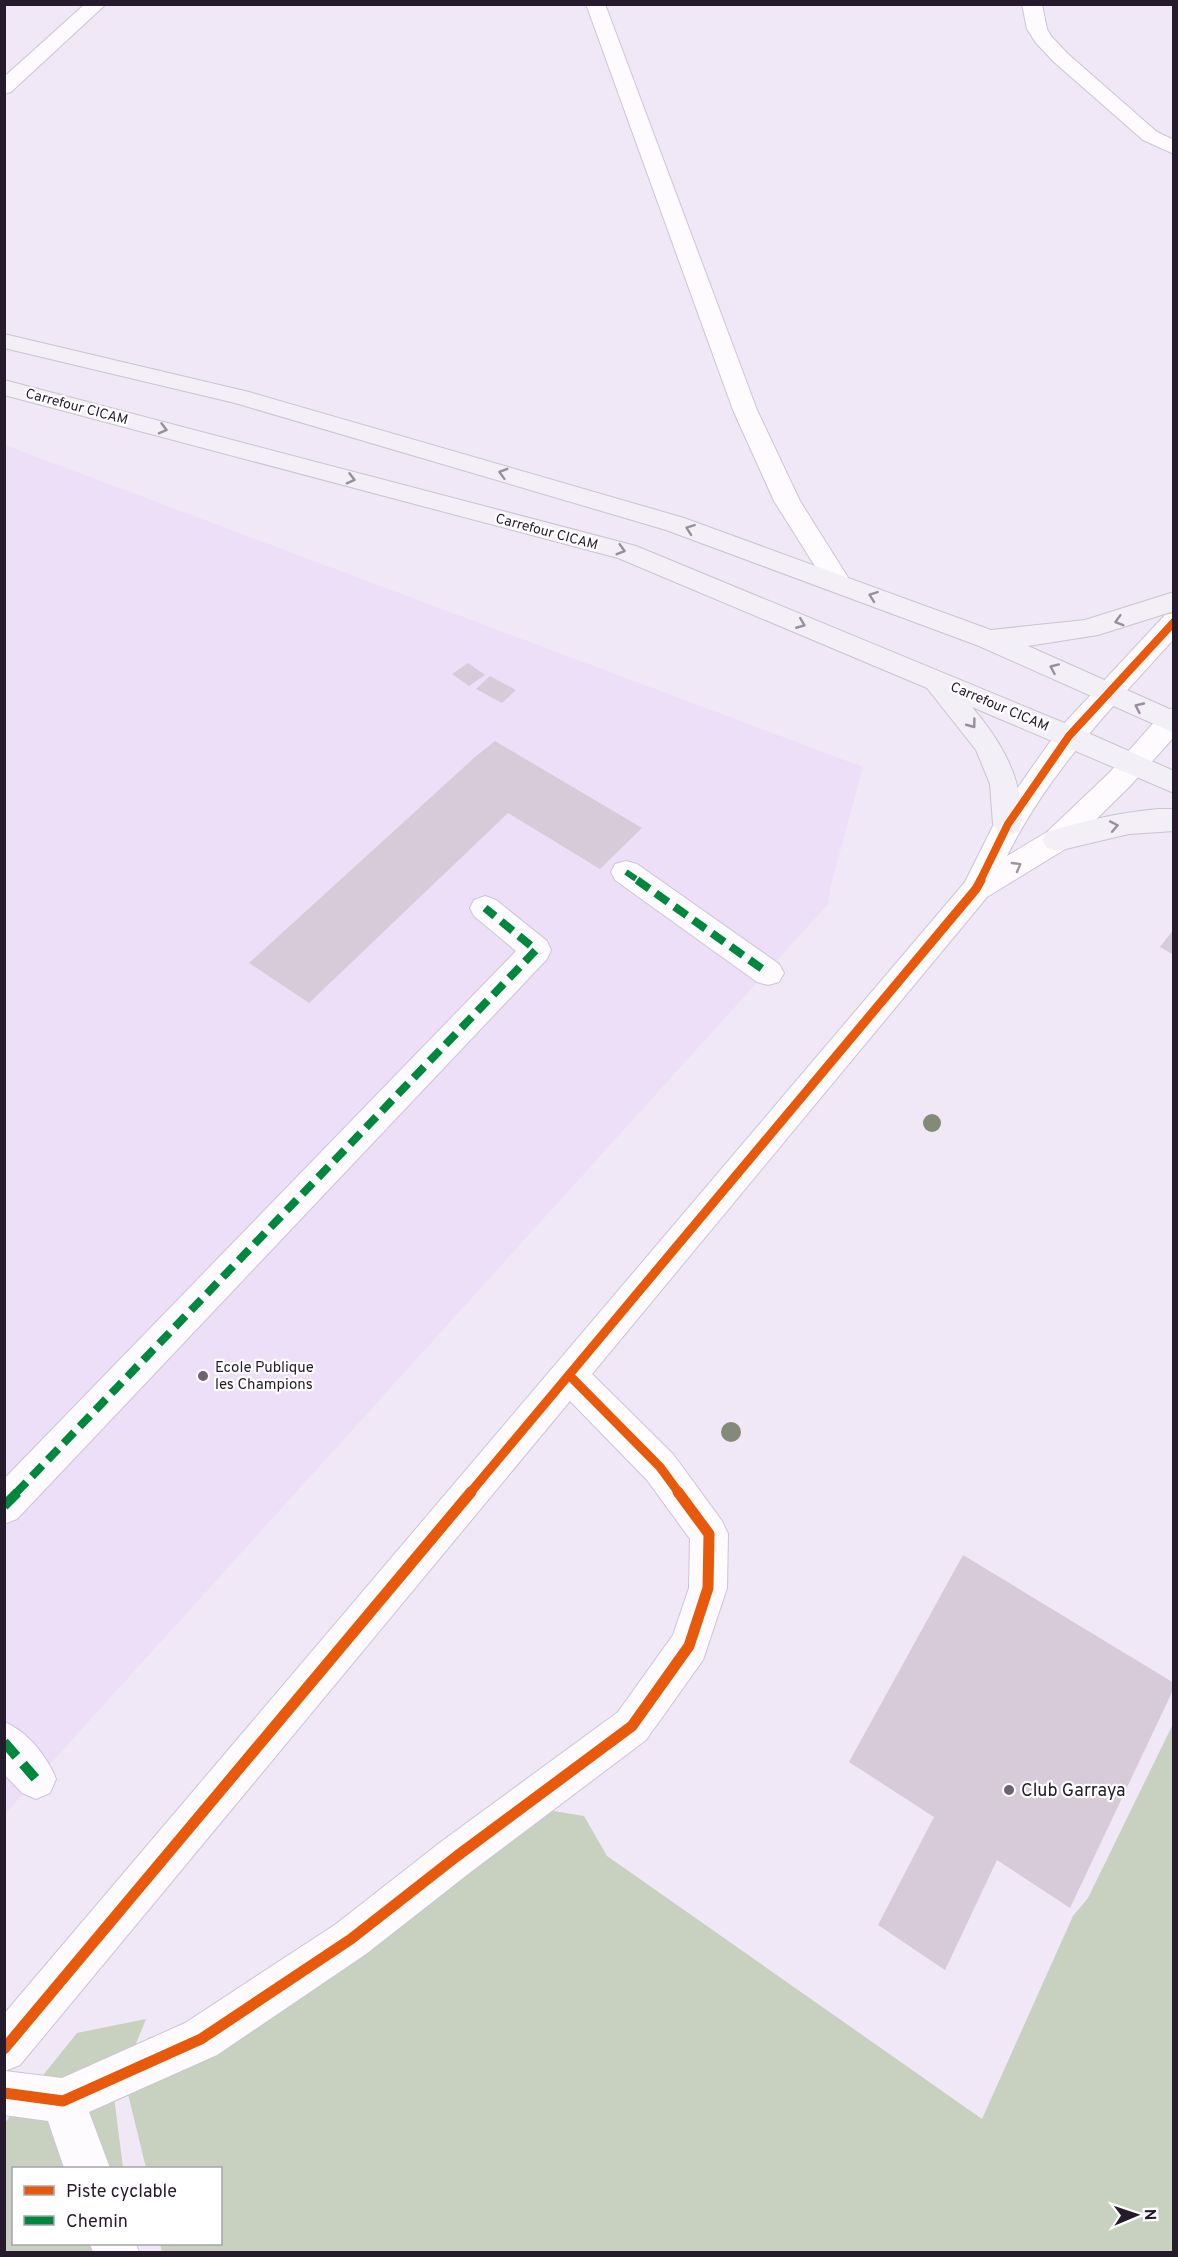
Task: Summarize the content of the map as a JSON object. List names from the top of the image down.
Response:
{
  "streets": {
    "main road": ["Carrefour CICAM"]
  },
  "places": ["Ecole Publique les Champions", "Club Garraya"],
  "legend": ["Piste cyclable", "Chemin"],
  "north": "right"
}
